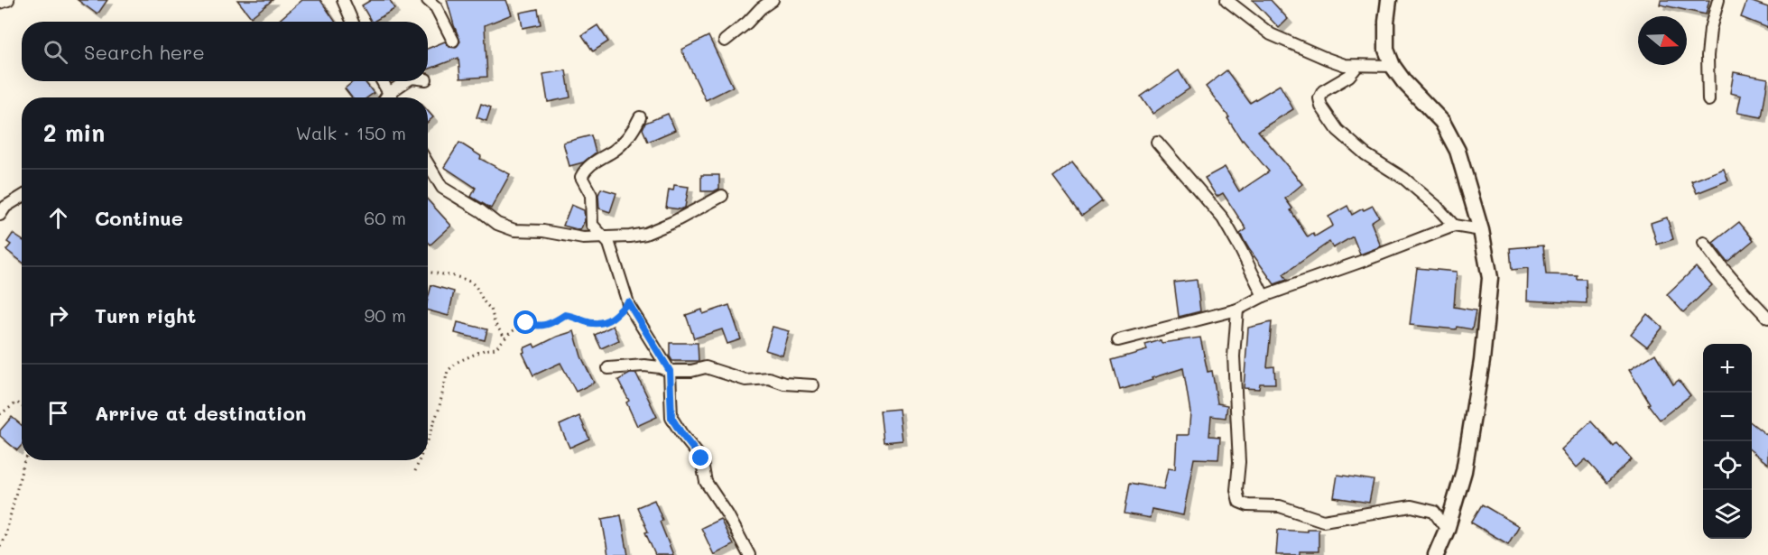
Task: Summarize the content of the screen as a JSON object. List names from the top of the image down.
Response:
{
  "north": "right",
  "page": {
    "search": "Search here",
    "heading": ["2 min", "Walk · 150 m"],
    "list": [
      ["Continue", "60 m"],
      ["Turn right", "90 m"],
      "Arrive at destination"
    ],
    "map_buttons": ["+", "−"]
  }
}
